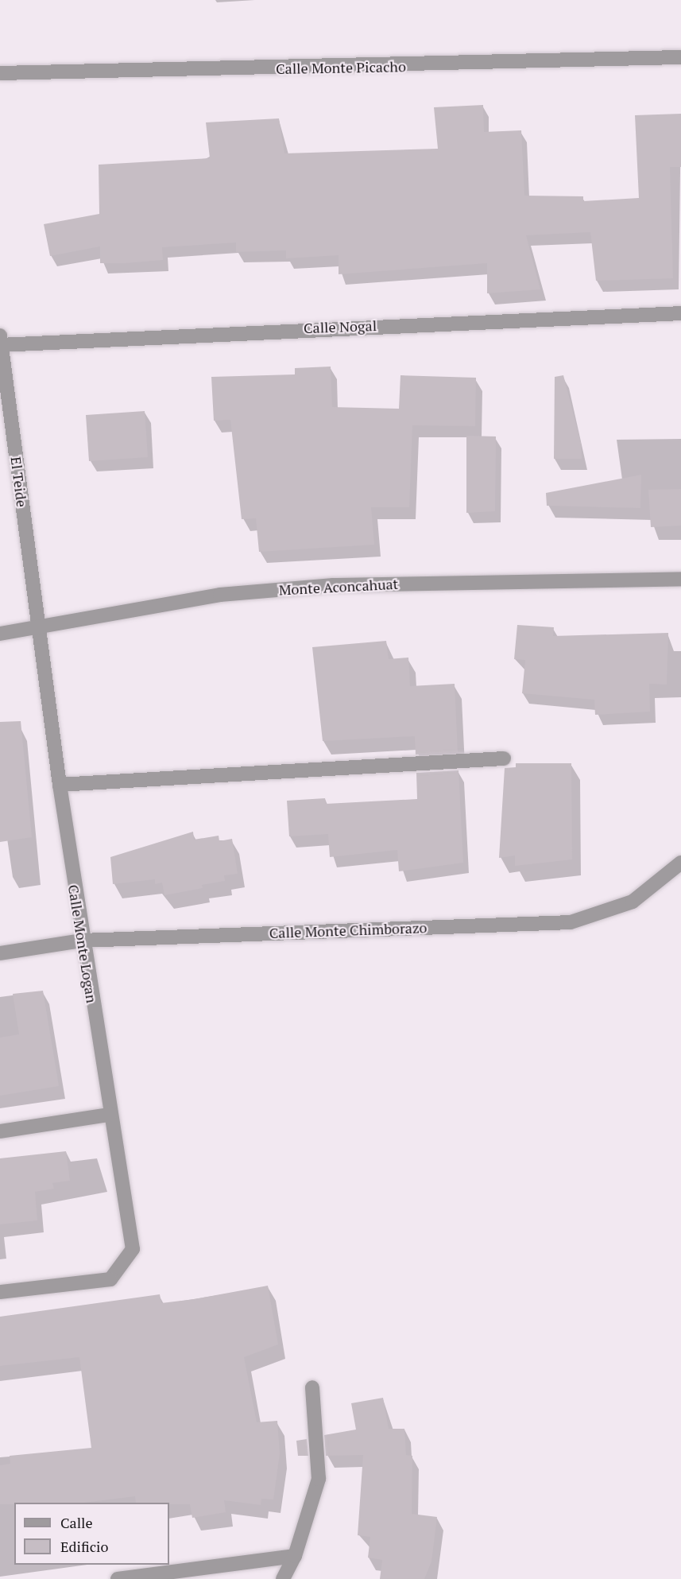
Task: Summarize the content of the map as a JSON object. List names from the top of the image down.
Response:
{
  "streets": {
    "street": [
      "Calle Monte Picacho",
      "Calle Nogal",
      "El Teide",
      "Monte Aconcahuat",
      "Calle Monte Chimborazo",
      "Calle Monte Logan"
    ]
  },
  "crossings": [
    ["Calle Nogal", "El Teide"],
    ["El Teide", "Monte Aconcahuat"],
    ["El Teide", "Calle Monte Logan"],
    ["Monte Aconcahuat", "Calle Monte Logan"],
    ["Calle Monte Chimborazo", "Calle Monte Logan"]
  ],
  "legend": ["Calle", "Edificio"]
}
